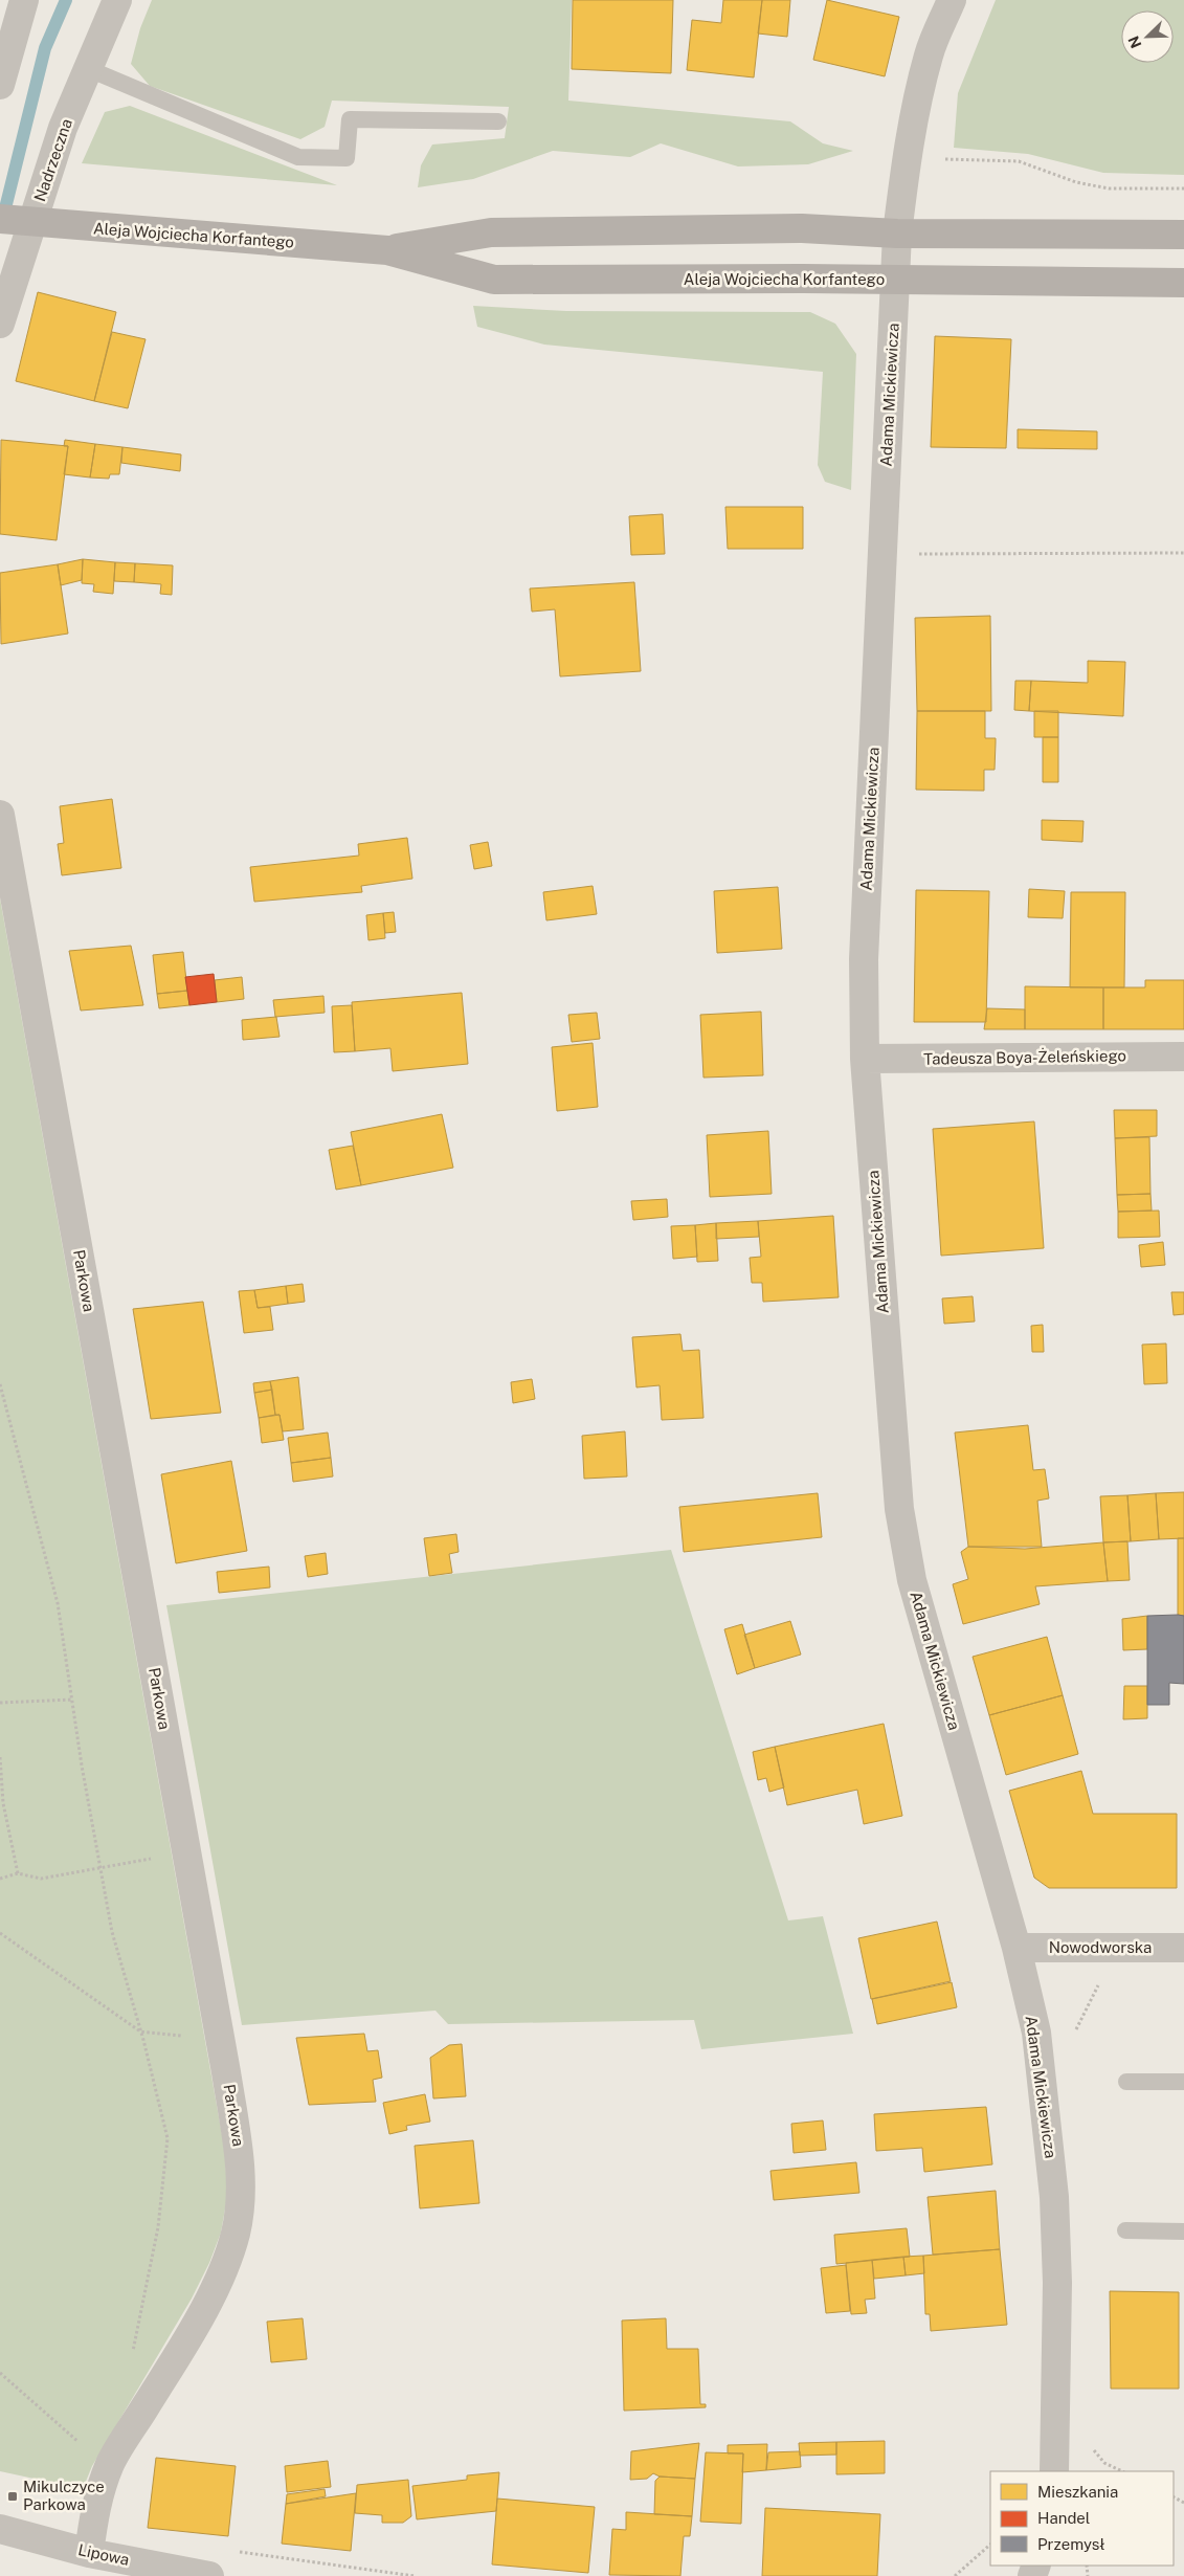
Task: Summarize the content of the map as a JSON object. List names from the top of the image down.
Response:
{
  "streets": {
    "main road": ["Aleja Wojciecha Korfantego"],
    "street": [
      "Nadrzeczna",
      "Adama Mickiewicza",
      "Tadeusza Boya-Żeleńskiego",
      "Parkowa",
      "Nowodworska",
      "Lipowa"
    ]
  },
  "crossings": [
    ["Aleja Wojciecha Korfantego", "Adama Mickiewicza"],
    ["Adama Mickiewicza", "Tadeusza Boya-Żeleńskiego"],
    ["Adama Mickiewicza", "Nowodworska"],
    ["Parkowa", "Lipowa"]
  ],
  "places": {
    "transit": ["Mikulczyce Parkowa"]
  },
  "legend": ["Mieszkania", "Handel", "Przemysł"],
  "north": "bottom left"
}
